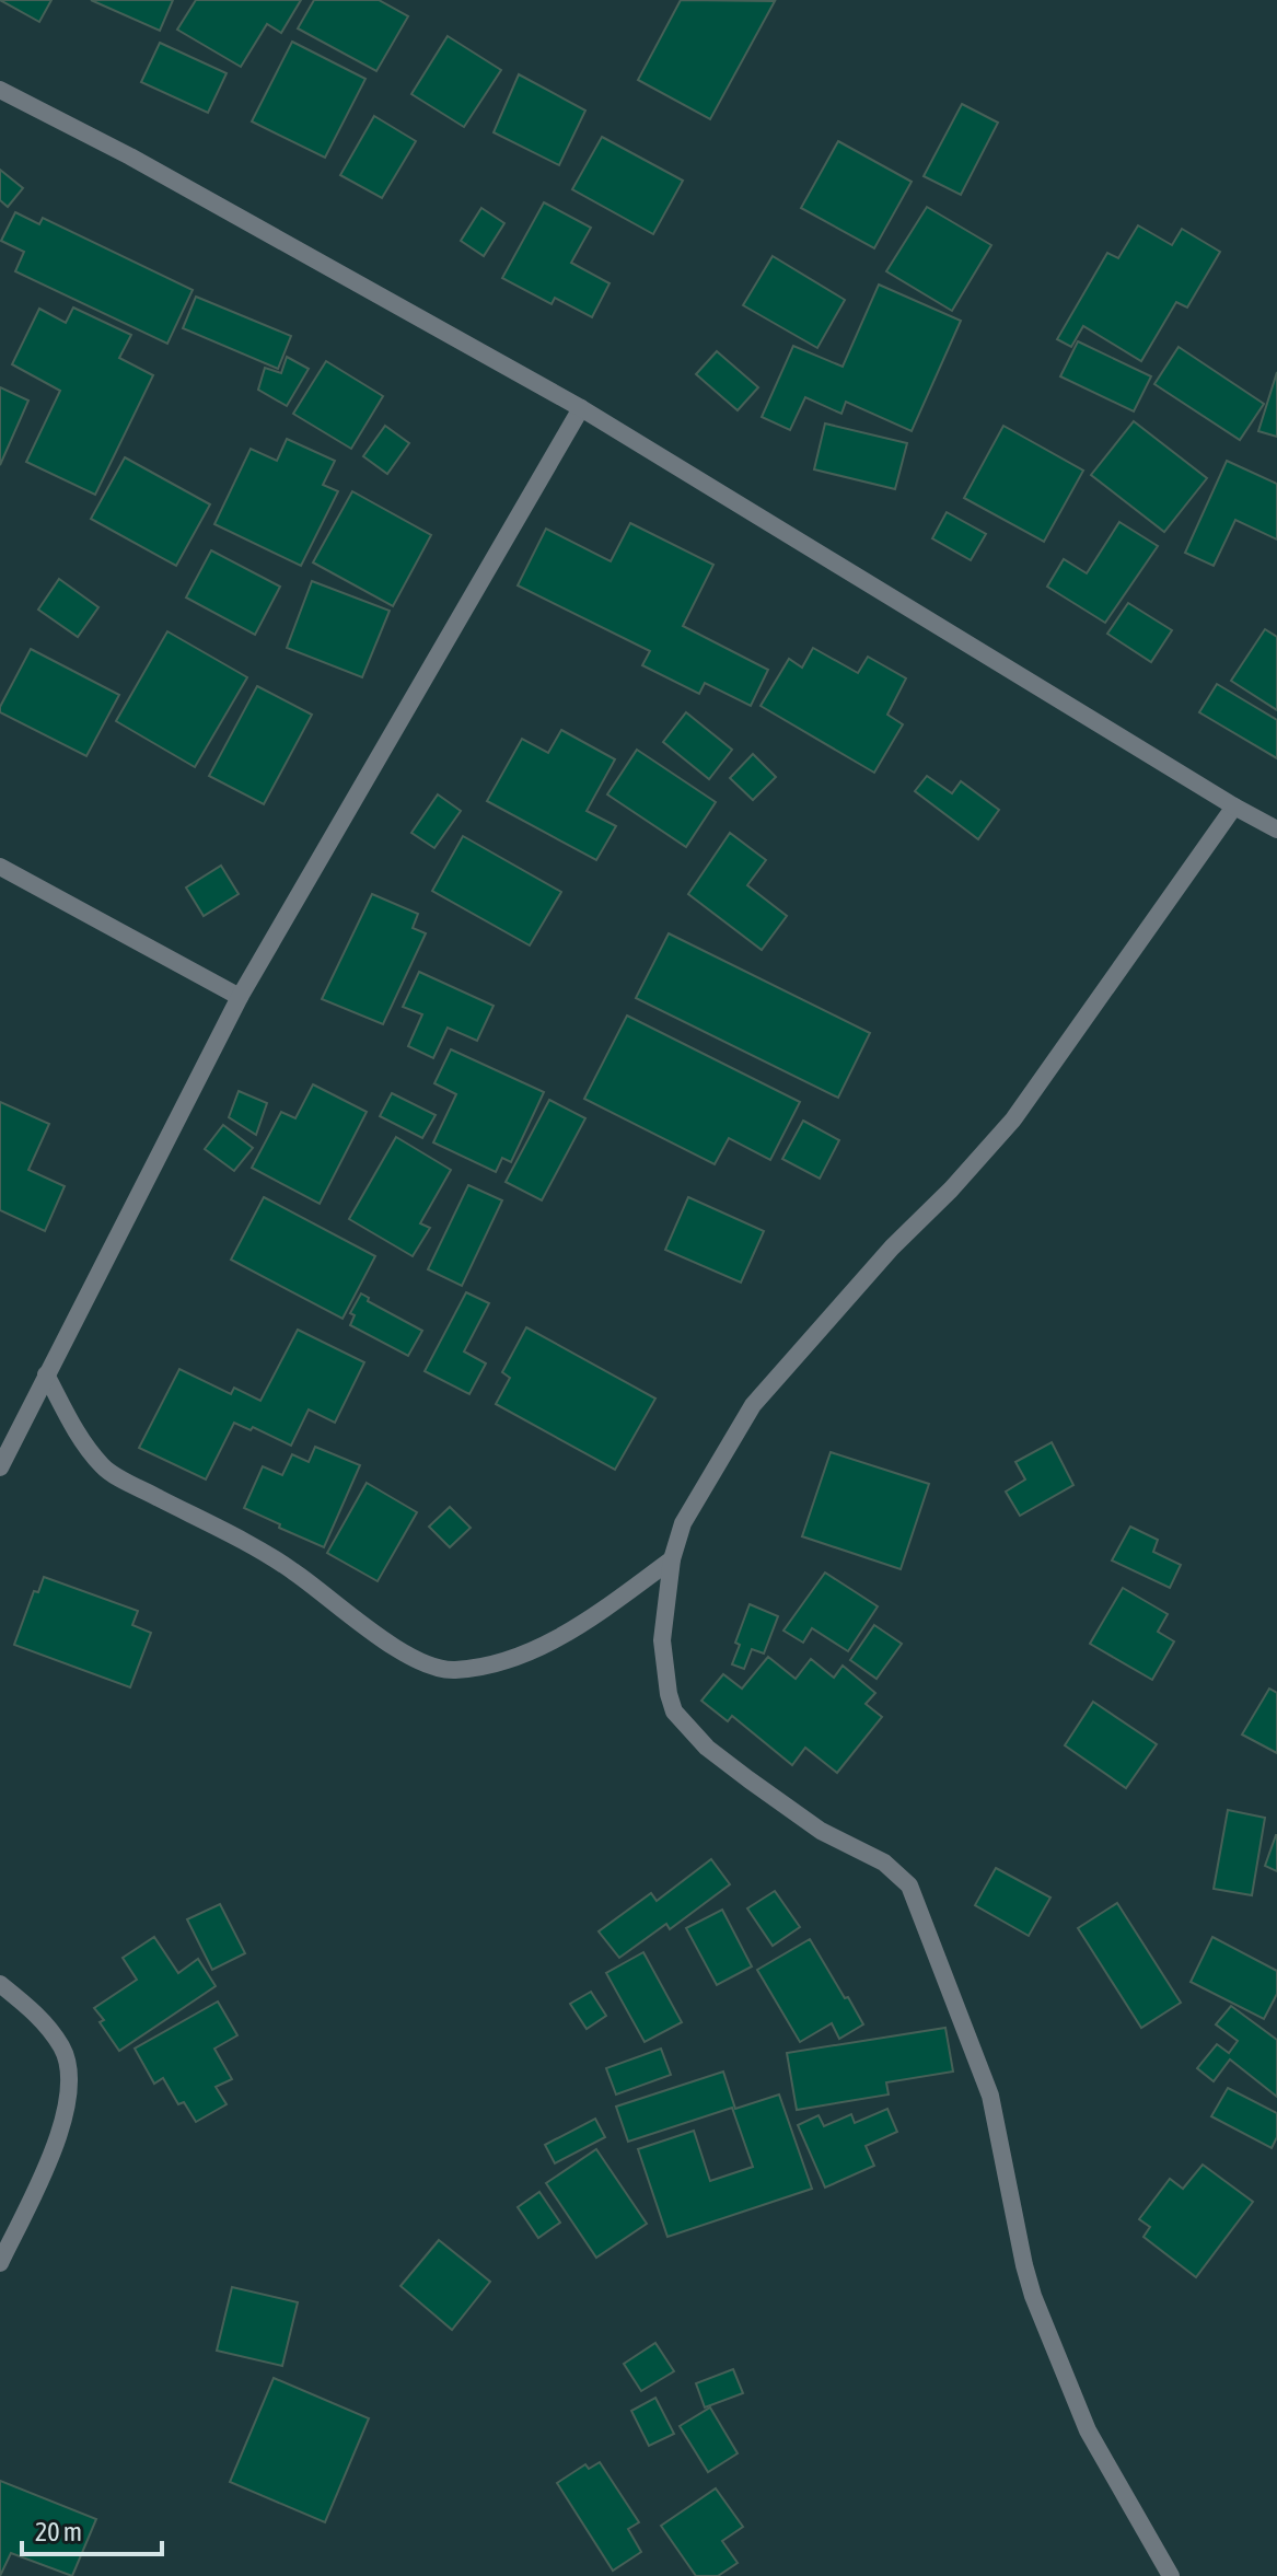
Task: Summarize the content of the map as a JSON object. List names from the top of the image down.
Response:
{
  "scale_bar": "20 m"
}
